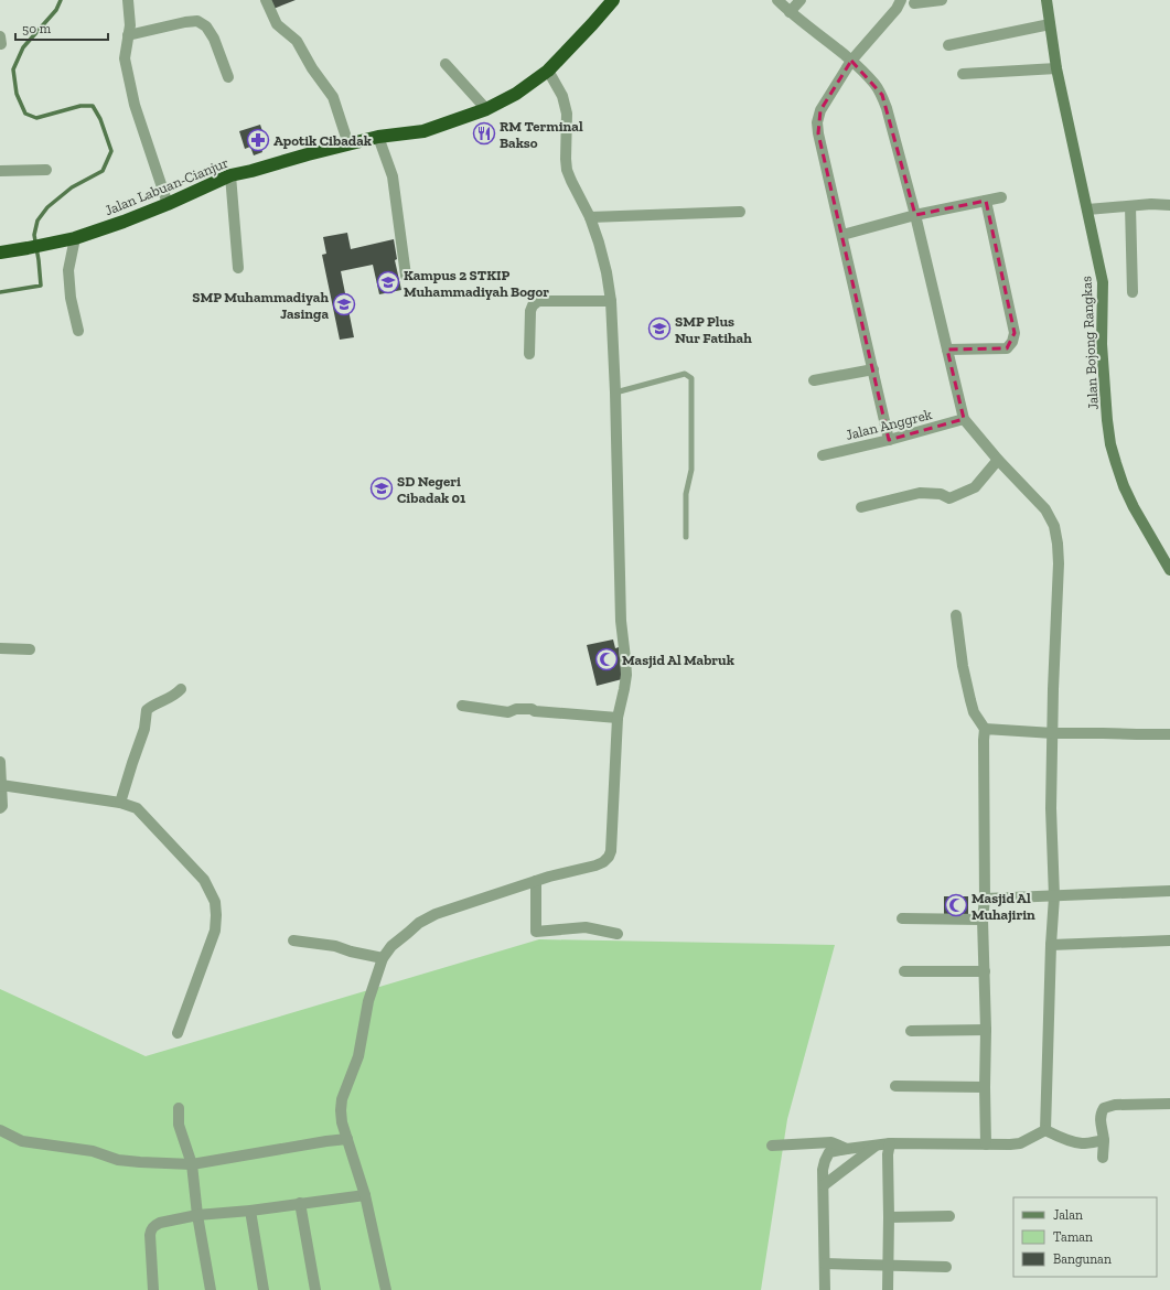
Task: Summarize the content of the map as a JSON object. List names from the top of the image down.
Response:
{
  "streets": {
    "highway": ["Jalan Labuan-Cianjur"],
    "main road": ["Jalan Bojong Rangkas"],
    "street": ["Jalan Anggrek"]
  },
  "places": {
    "restaurant": ["RM Terminal Bakso"],
    "pharmacy": ["Apotik Cibadak"],
    "school or university": [
      "Kampus 2 STKIP Muhammadiyah Bogor",
      "SMP Muhammadiyah Jasinga",
      "SMP Plus Nur Fatihah",
      "SD Negeri Cibadak 01"
    ],
    "mosque": ["Masjid Al Mabruk", "Masjid Al Muhajirin"]
  },
  "legend": ["Jalan", "Taman", "Bangunan"],
  "scale_bar": "50 m"
}
